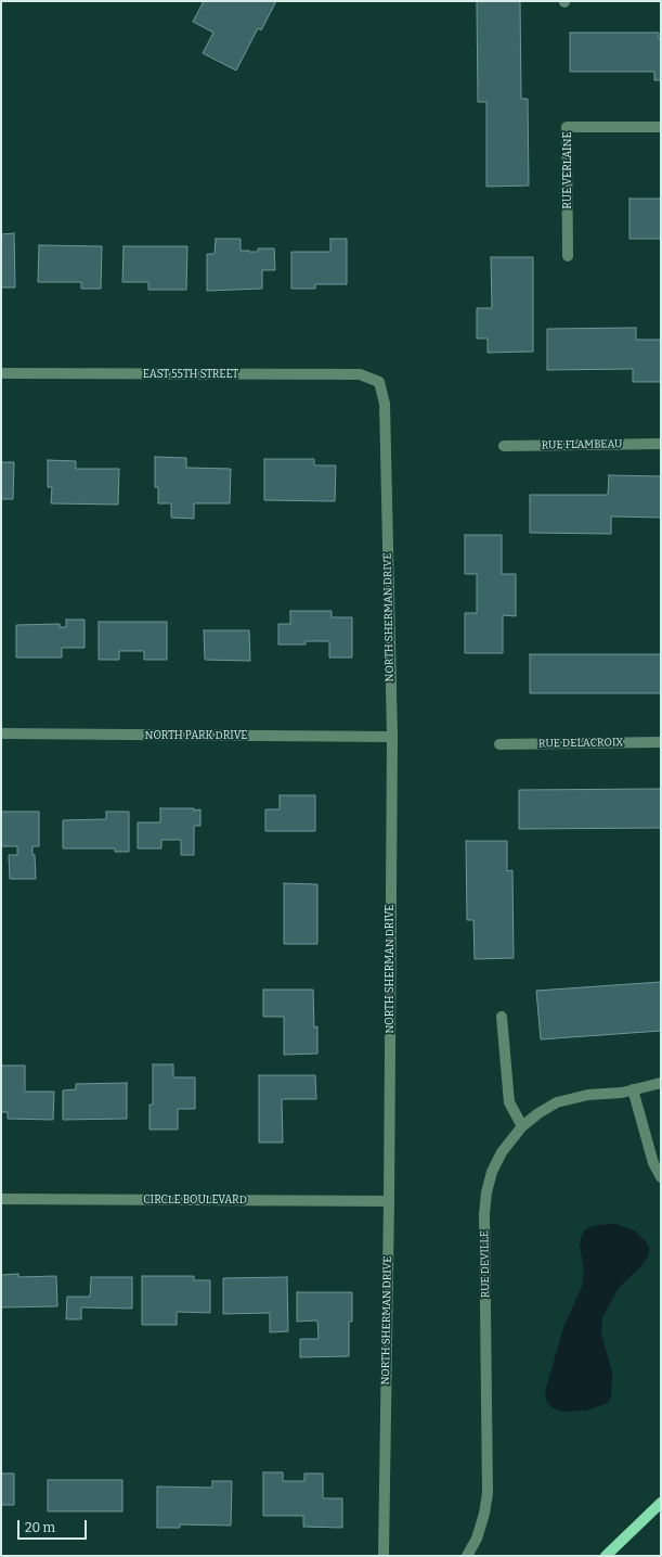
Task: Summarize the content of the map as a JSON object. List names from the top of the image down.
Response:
{
  "streets": {
    "street": [
      "RUE VERLAINE",
      "EAST 55TH STREET",
      "RUE FLAMBEAU",
      "NORTH SHERMAN DRIVE",
      "NORTH PARK DRIVE",
      "RUE DELACROIX",
      "CIRCLE BOULEVARD",
      "RUE DEVILLE"
    ]
  },
  "crossings": [
    ["EAST 55TH STREET", "NORTH SHERMAN DRIVE"],
    ["NORTH SHERMAN DRIVE", "NORTH PARK DRIVE"],
    ["NORTH SHERMAN DRIVE", "CIRCLE BOULEVARD"]
  ],
  "scale_bar": "20 m"
}
